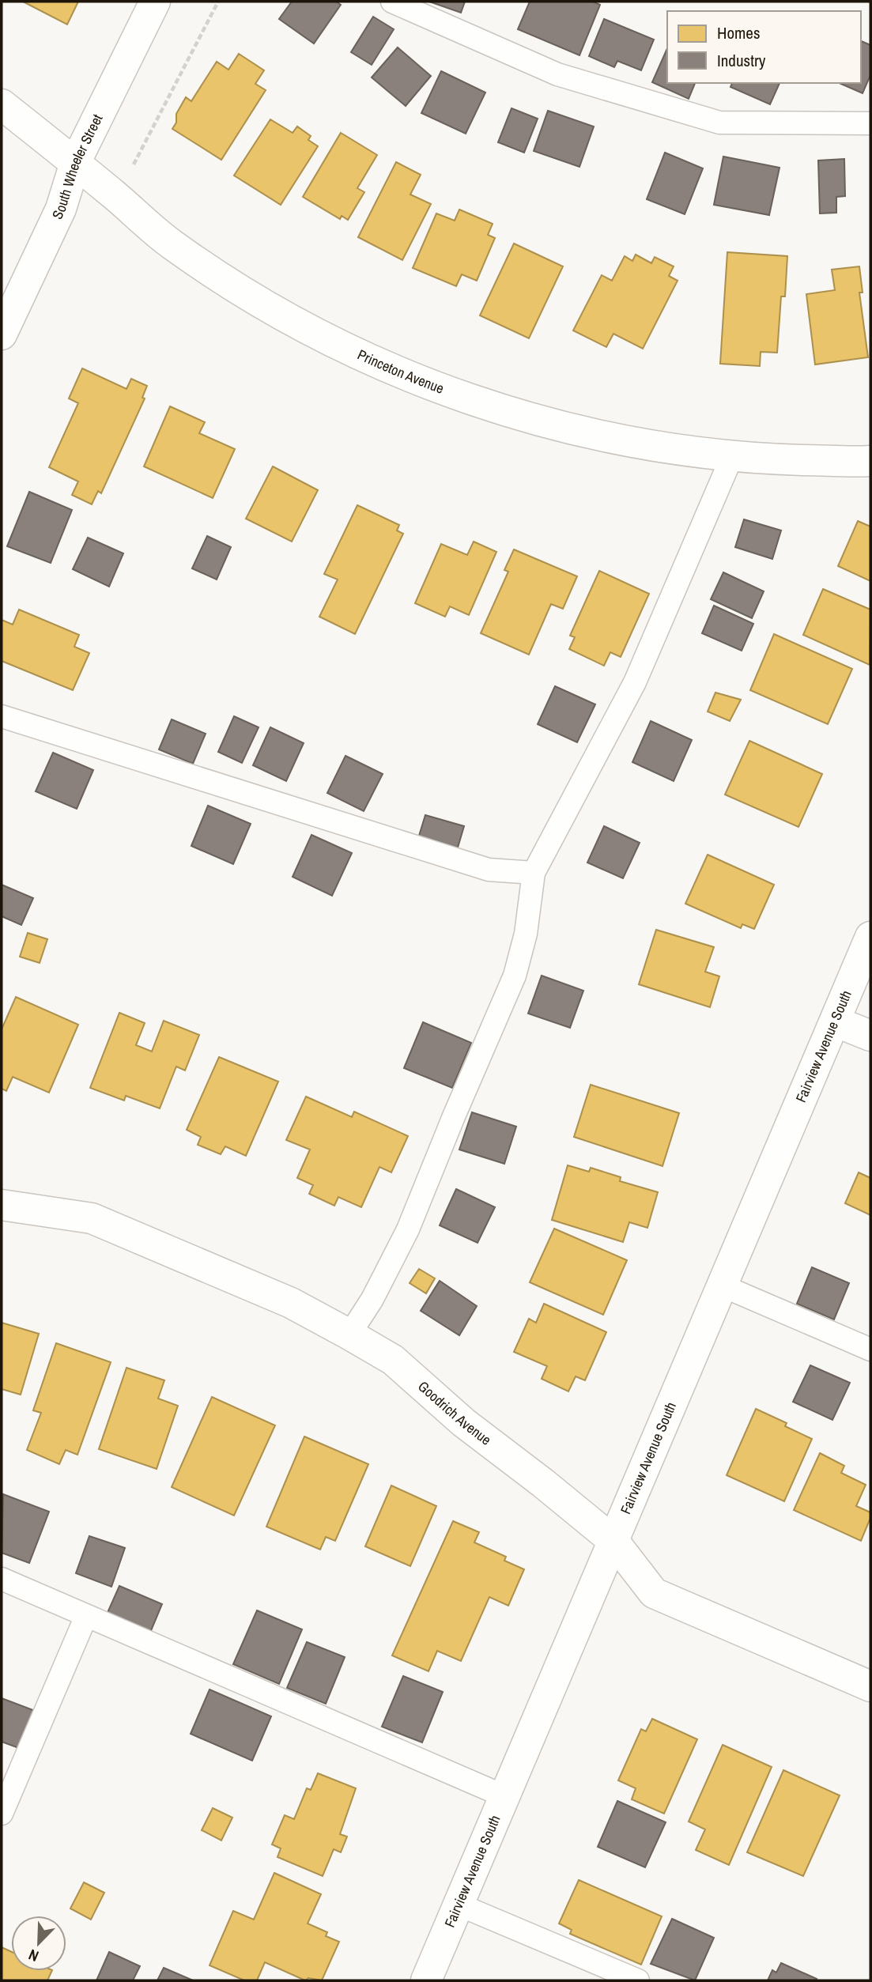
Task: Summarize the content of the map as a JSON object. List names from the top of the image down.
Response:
{
  "streets": {
    "street": [
      "South Wheeler Street",
      "Princeton Avenue",
      "Fairview Avenue South",
      "Goodrich Avenue"
    ]
  },
  "crossings": [
    ["South Wheeler Street", "Princeton Avenue"],
    ["Fairview Avenue South", "Goodrich Avenue"]
  ],
  "legend": ["Homes", "Industry"],
  "north": "bottom left"
}
